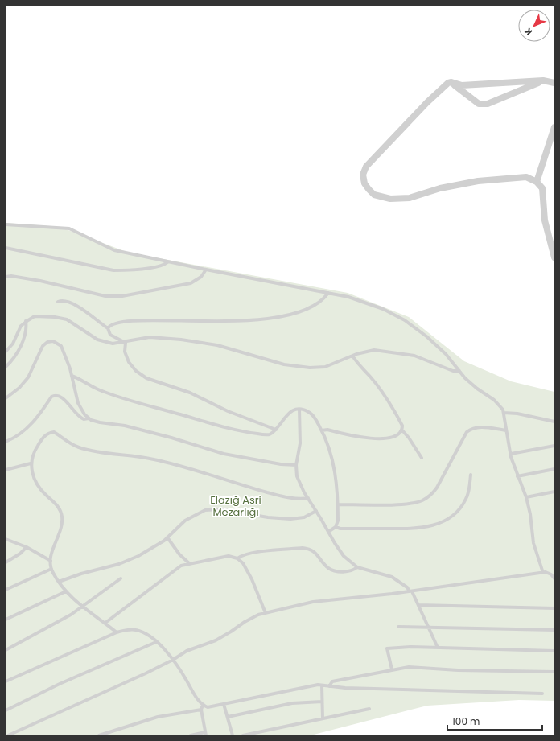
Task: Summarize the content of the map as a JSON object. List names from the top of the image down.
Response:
{
  "parks": ["Elazığ Asri Mezarlığı"],
  "scale_bar": "100 m",
  "north": "bottom left"
}
